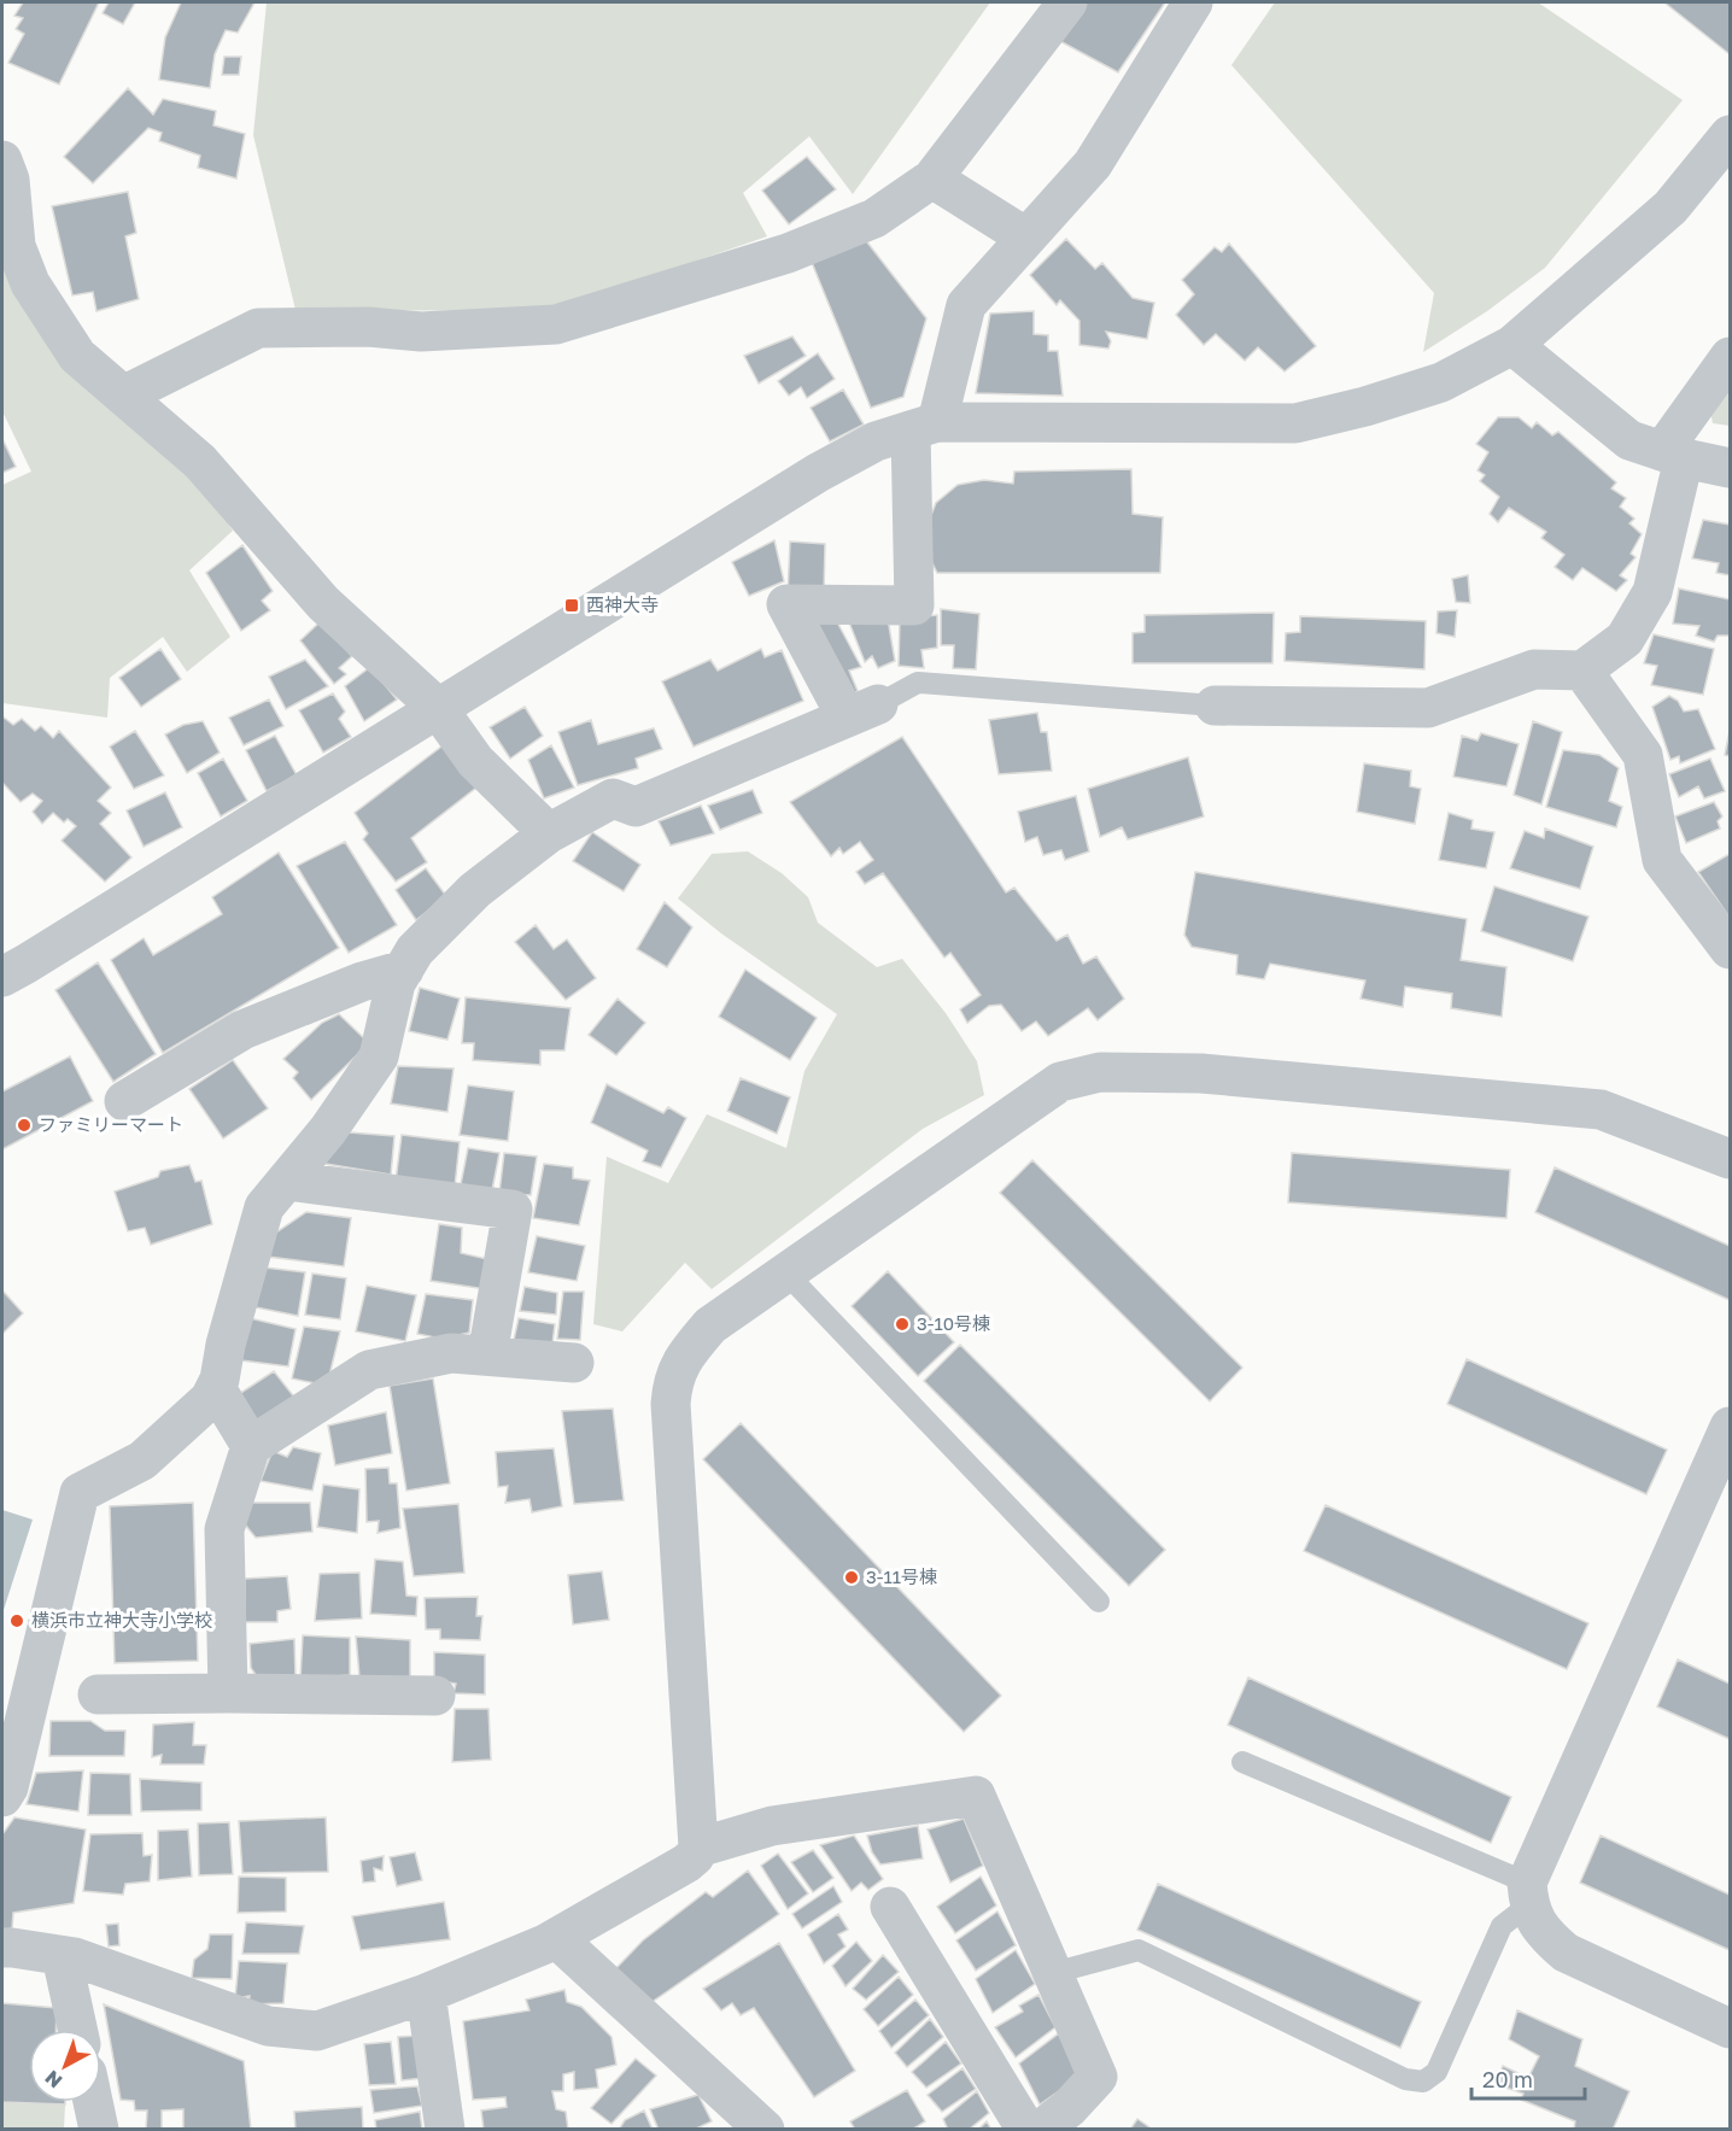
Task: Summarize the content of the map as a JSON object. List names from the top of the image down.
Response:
{
  "places": {
    "transit": ["西神大寺"],
    "other": [
      "ファミリーマート",
      "3-10号棟",
      "3-11号棟",
      "横浜市立神大寺小学校"
    ]
  },
  "scale_bar": "20 m",
  "north": "bottom left"
}
